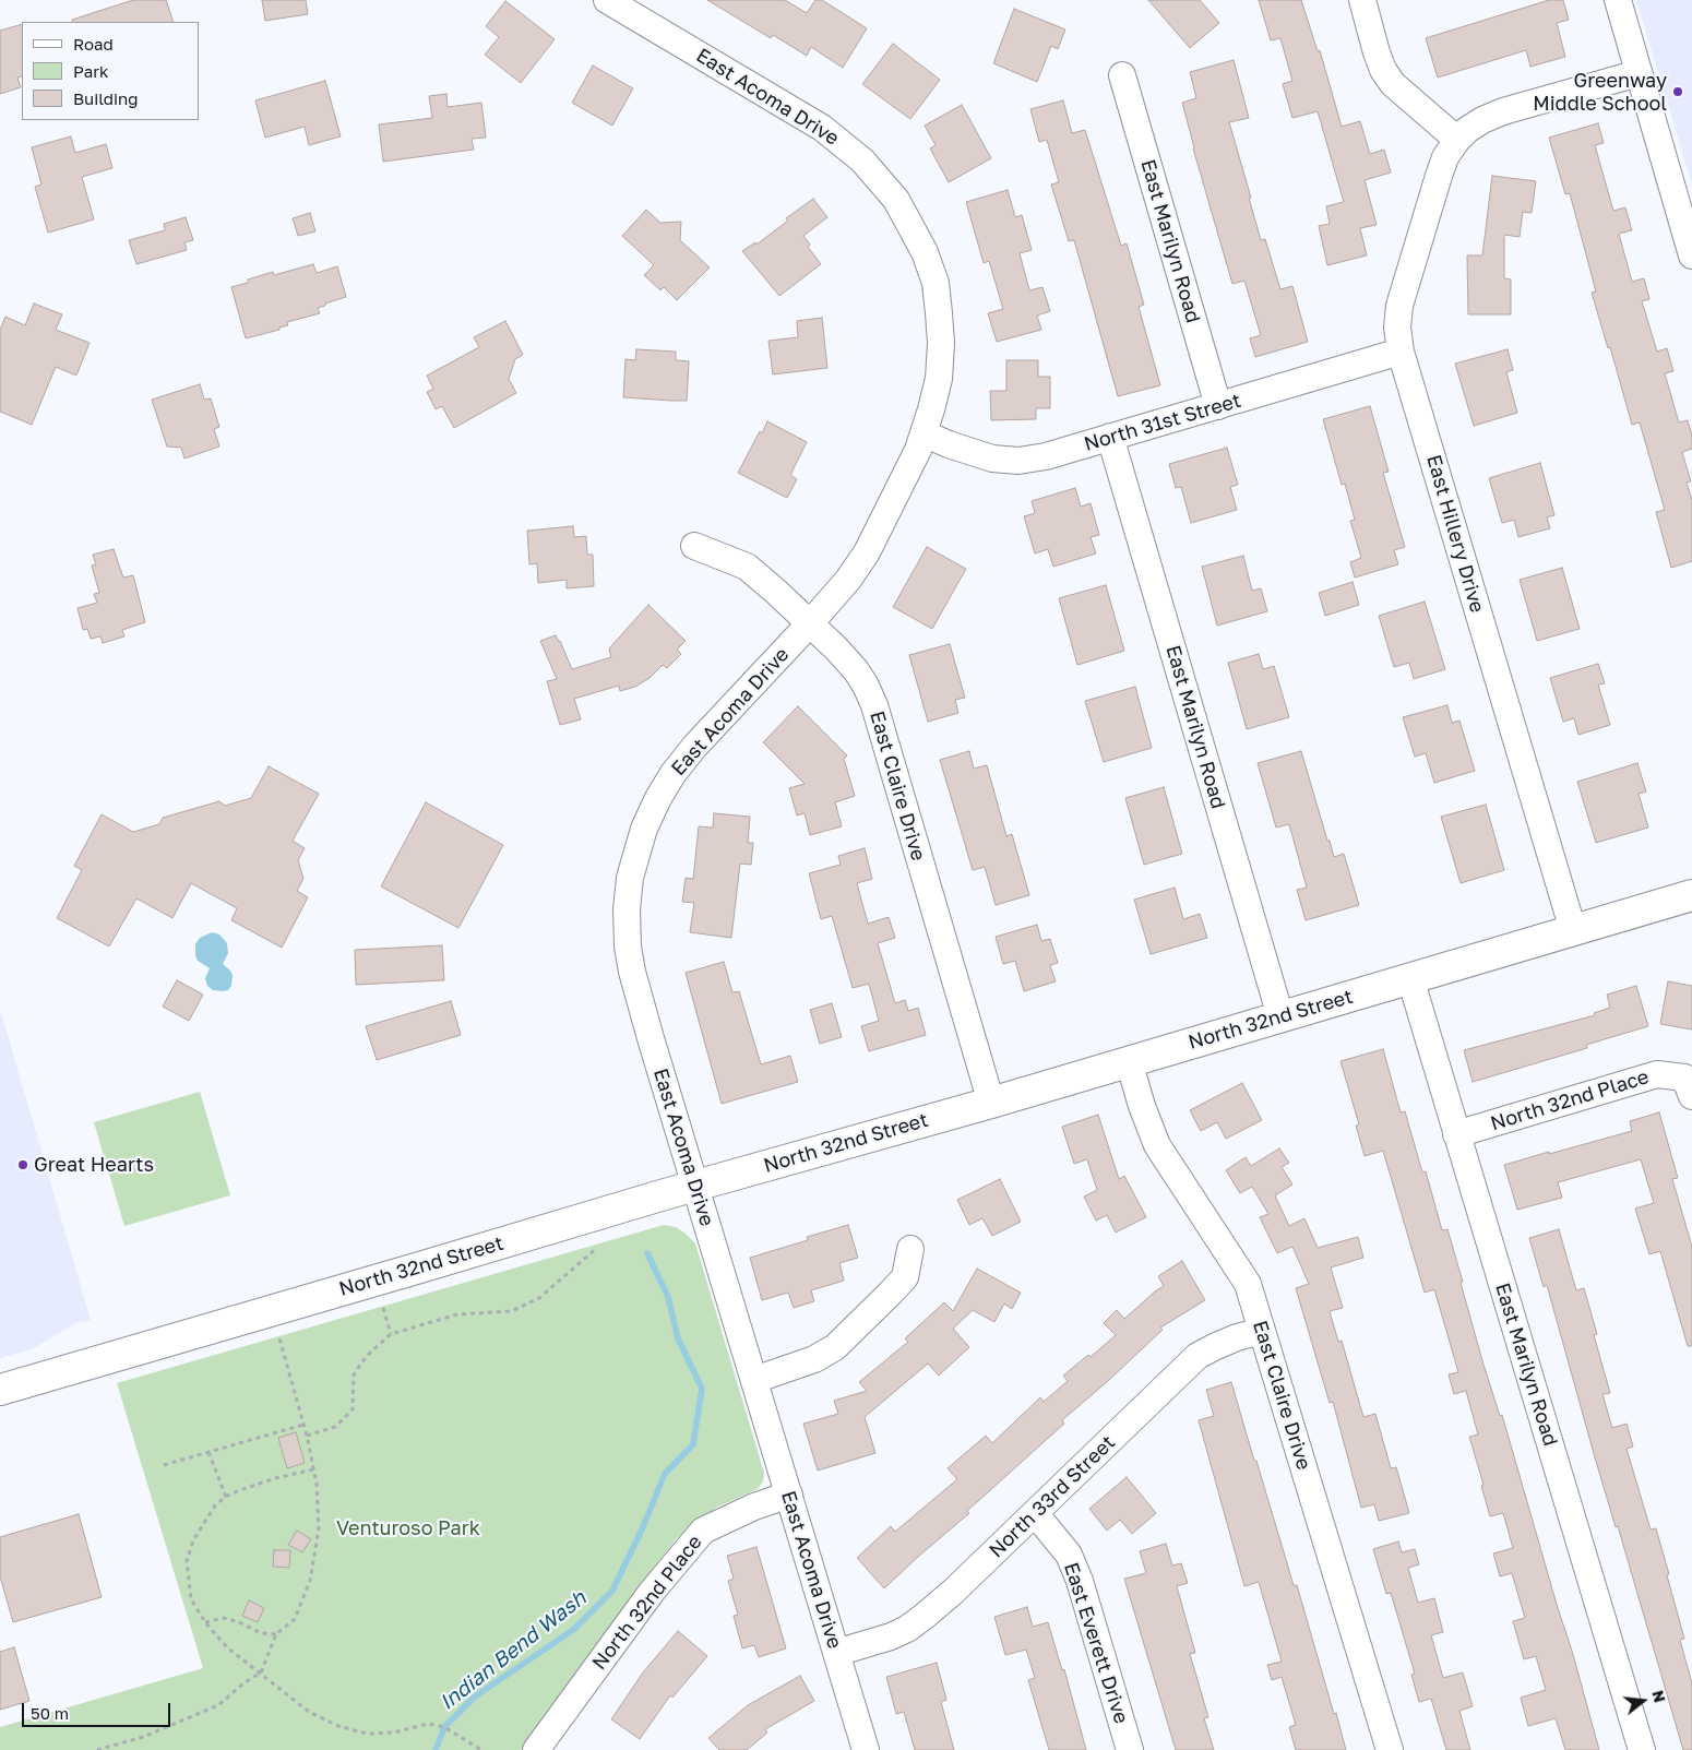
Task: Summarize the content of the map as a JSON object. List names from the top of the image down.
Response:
{
  "streets": {
    "main road": ["North 32nd Street"],
    "street": [
      "East Acoma Drive",
      "East Marilyn Road",
      "North 31st Street",
      "East Hillery Drive",
      "East Claire Drive",
      "North 32nd Place",
      "North 33rd Street",
      "East Everett Drive"
    ]
  },
  "crossings": [
    ["East Acoma Drive", "North 31st Street"],
    ["East Acoma Drive", "East Claire Drive"],
    ["East Acoma Drive", "North 32nd Street"],
    ["East Acoma Drive", "North 32nd Place"],
    ["East Acoma Drive", "North 33rd Street"],
    ["East Marilyn Road", "North 31st Street"],
    ["East Marilyn Road", "North 32nd Street"],
    ["East Marilyn Road", "North 32nd Place"],
    ["North 31st Street", "East Hillery Drive"],
    ["East Hillery Drive", "North 32nd Street"],
    ["East Claire Drive", "North 32nd Street"],
    ["East Claire Drive", "North 33rd Street"],
    ["North 33rd Street", "East Everett Drive"]
  ],
  "water": ["Indian Bend Wash"],
  "parks": ["Venturoso Park"],
  "places": ["Greenway Middle School", "Great Hearts"],
  "legend": ["Road", "Park", "Building"],
  "scale_bar": "50 m",
  "north": "right"
}
